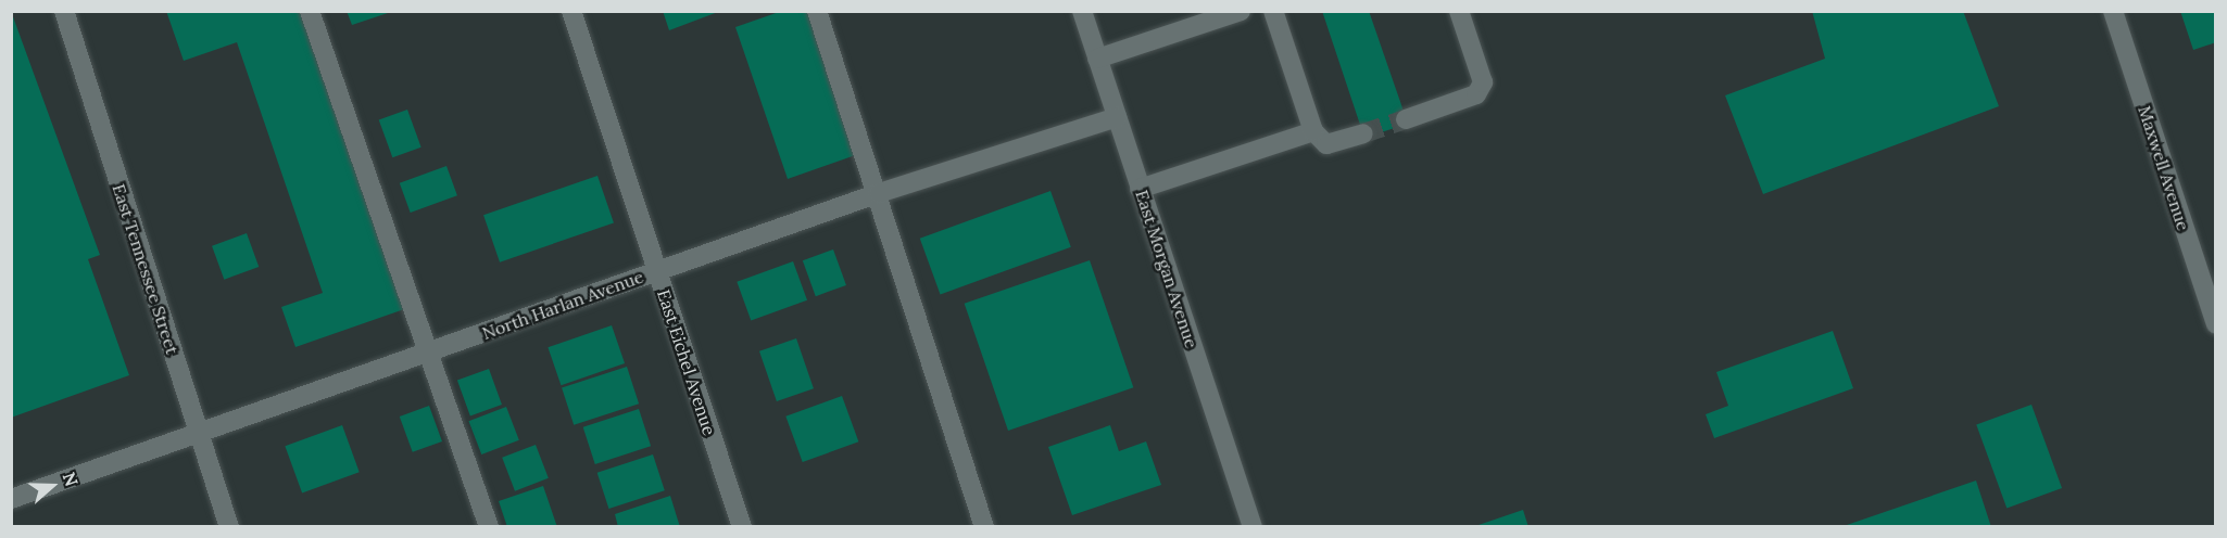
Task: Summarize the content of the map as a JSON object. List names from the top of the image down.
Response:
{
  "streets": {
    "street": [
      "Maxwell Avenue",
      "East Tennessee Street",
      "East Morgan Avenue",
      "North Harlan Avenue",
      "East Eichel Avenue"
    ]
  },
  "crossings": [
    ["East Tennessee Street", "North Harlan Avenue"],
    ["East Morgan Avenue", "North Harlan Avenue"],
    ["North Harlan Avenue", "East Eichel Avenue"]
  ],
  "north": "right"
}
